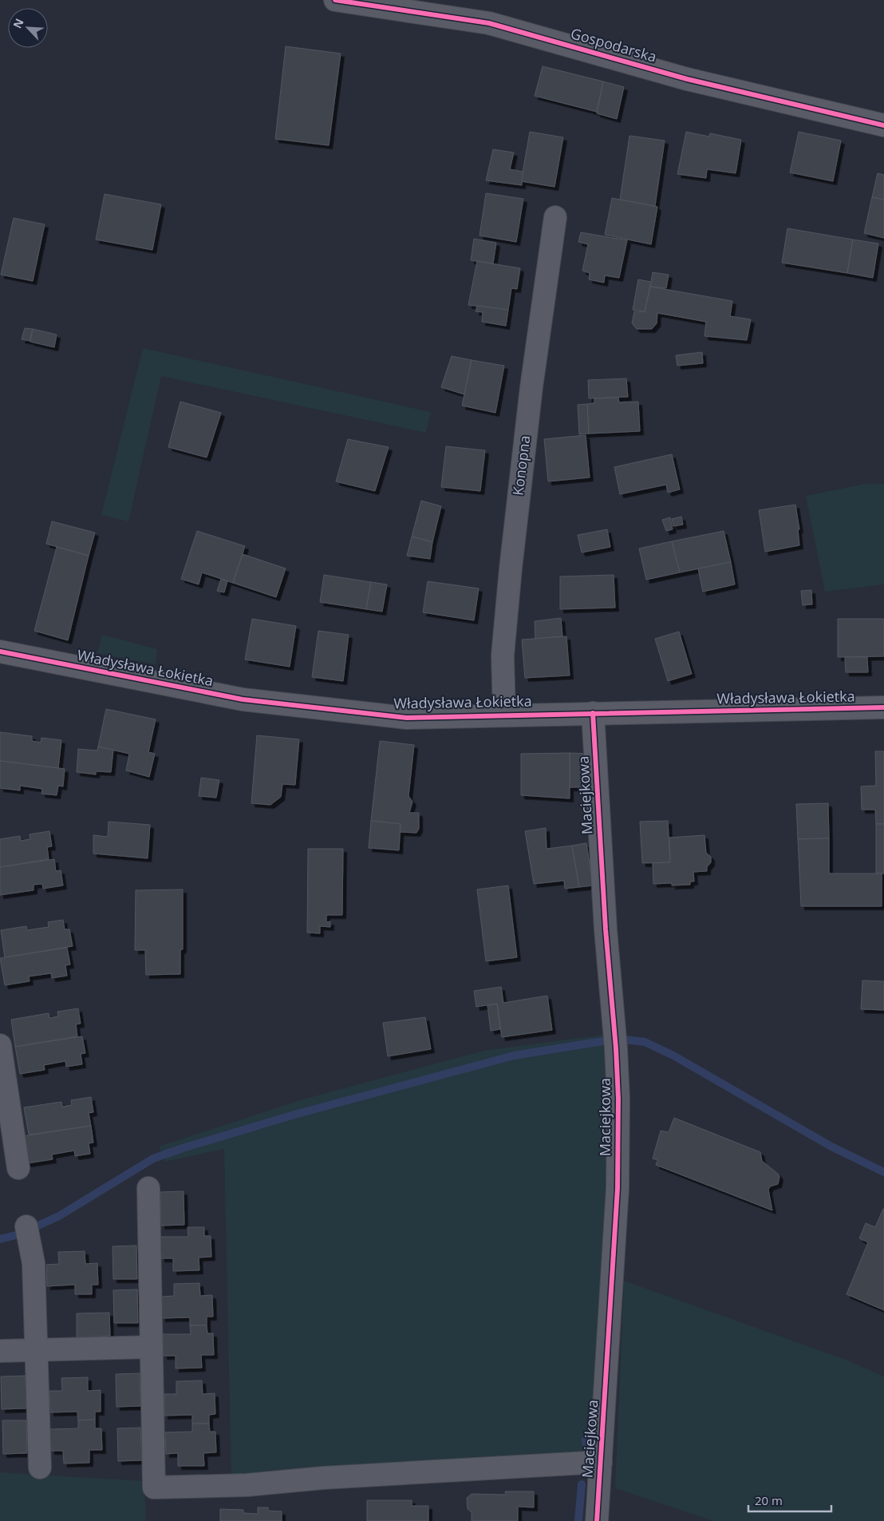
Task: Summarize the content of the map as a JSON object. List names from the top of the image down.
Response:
{
  "streets": {
    "street": [
      "Gospodarska",
      "Konopna",
      "Władysława Łokietka",
      "Maciejkowa"
    ]
  },
  "crossings": [
    ["Konopna", "Władysława Łokietka"],
    ["Władysława Łokietka", "Maciejkowa"]
  ],
  "scale_bar": "20 m",
  "north": "top left"
}
